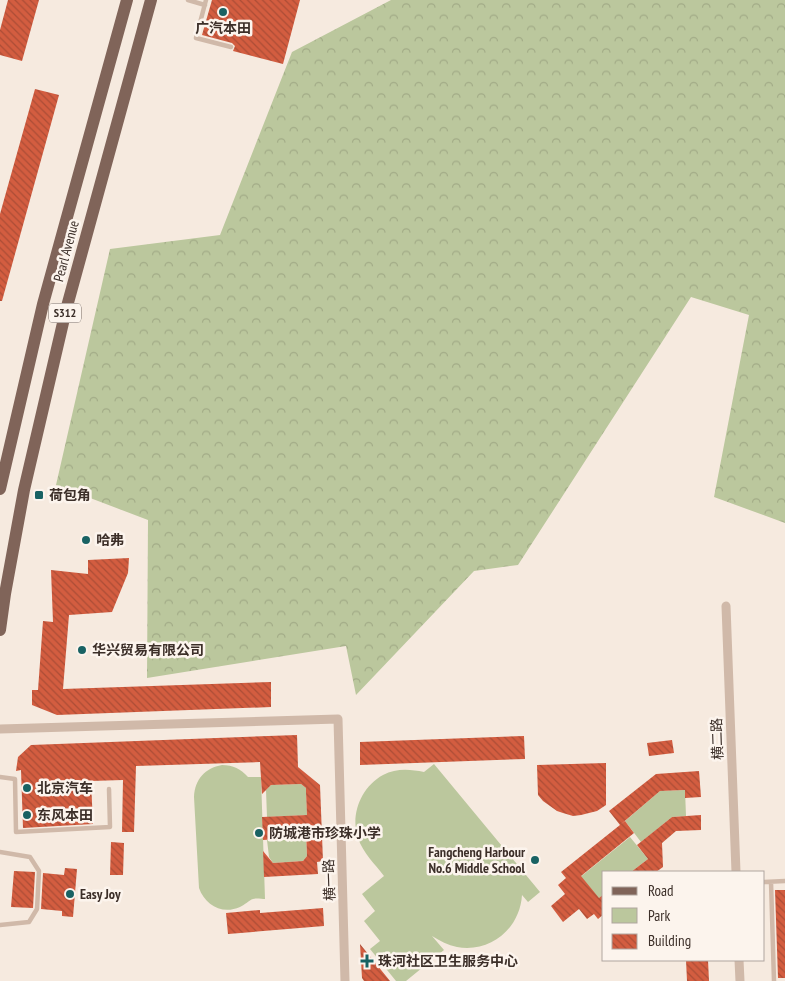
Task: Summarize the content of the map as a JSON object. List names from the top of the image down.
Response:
{
  "streets": {
    "main road": ["Pearl Avenue", "S312"],
    "street": ["横二路", "横一路"]
  },
  "places": {
    "other": [
      "广汽本田",
      "哈弗",
      "华兴贸易有限公司",
      "北京汽车",
      "东风本田",
      "防城港市珍珠小学",
      "Fangcheng Harbour No.6 Middle School",
      "Easy Joy"
    ],
    "transit": ["荷包角"],
    "health": ["珠河社区卫生服务中心"]
  },
  "legend": ["Road", "Park", "Building"]
}
